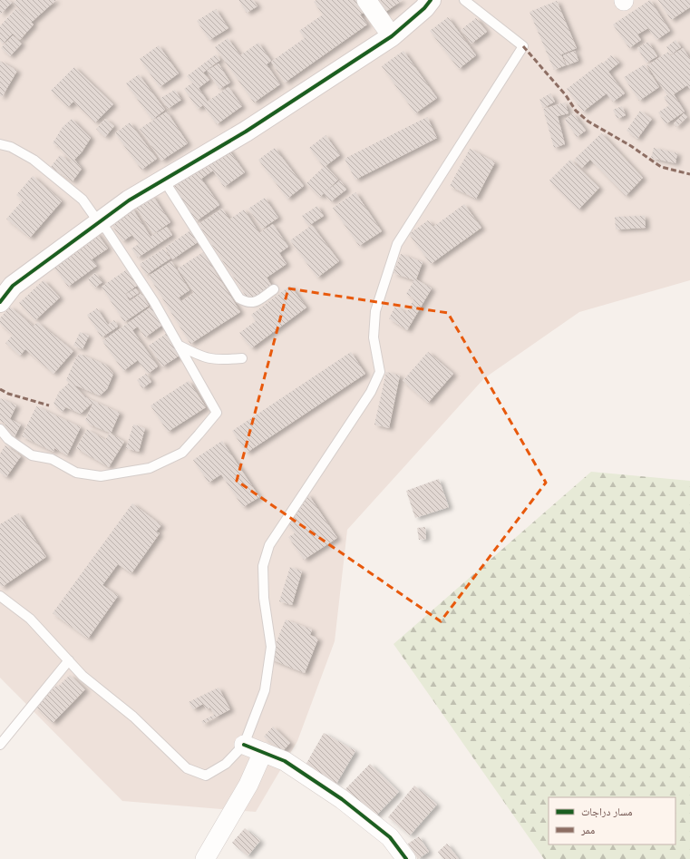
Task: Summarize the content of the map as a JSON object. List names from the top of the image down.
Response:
{
  "legend": ["مسار دراجات", "ممر"]
}
